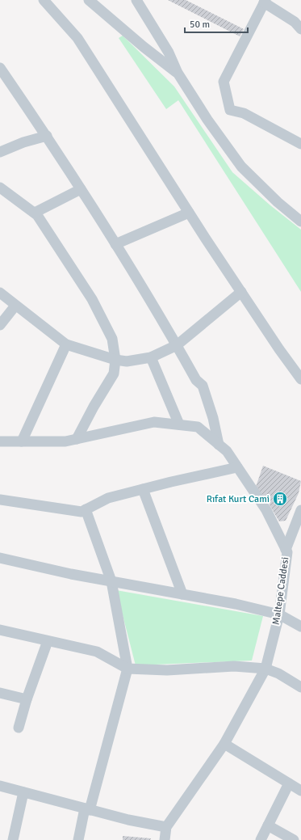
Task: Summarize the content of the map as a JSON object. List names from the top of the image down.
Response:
{
  "streets": {
    "street": ["Maltepe Caddesi"]
  },
  "places": {
    "building": ["Rıfat Kurt Cami"]
  },
  "scale_bar": "50 m"
}
